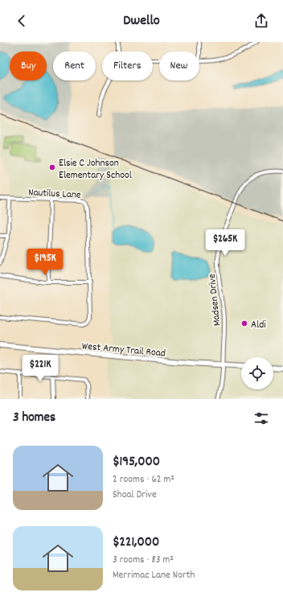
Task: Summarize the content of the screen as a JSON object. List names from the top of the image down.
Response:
{
  "streets": {
    "main road": ["West Army Trail Road"],
    "street": ["Nautilus Lane", "Madsen Drive"]
  },
  "crossings": [
    ["Madsen Drive", "West Army Trail Road"]
  ],
  "places": ["Elsie C Johnson Elementary School", "Aldi"],
  "page": {
    "header": "Dwello",
    "chip": [
      "Buy",
      "Rent",
      "Filters",
      "New"
    ],
    "price": ["$265K", "$195K", "$221K"],
    "heading": "3 homes",
    "list": [
      {
        "name": "$195,000",
        "note": "2 rooms · 62 m² · Shoal Drive"
      },
      {
        "name": "$221,000",
        "note": "3 rooms · 83 m² · Merrimac Lane North"
      }
    ]
  }
}
